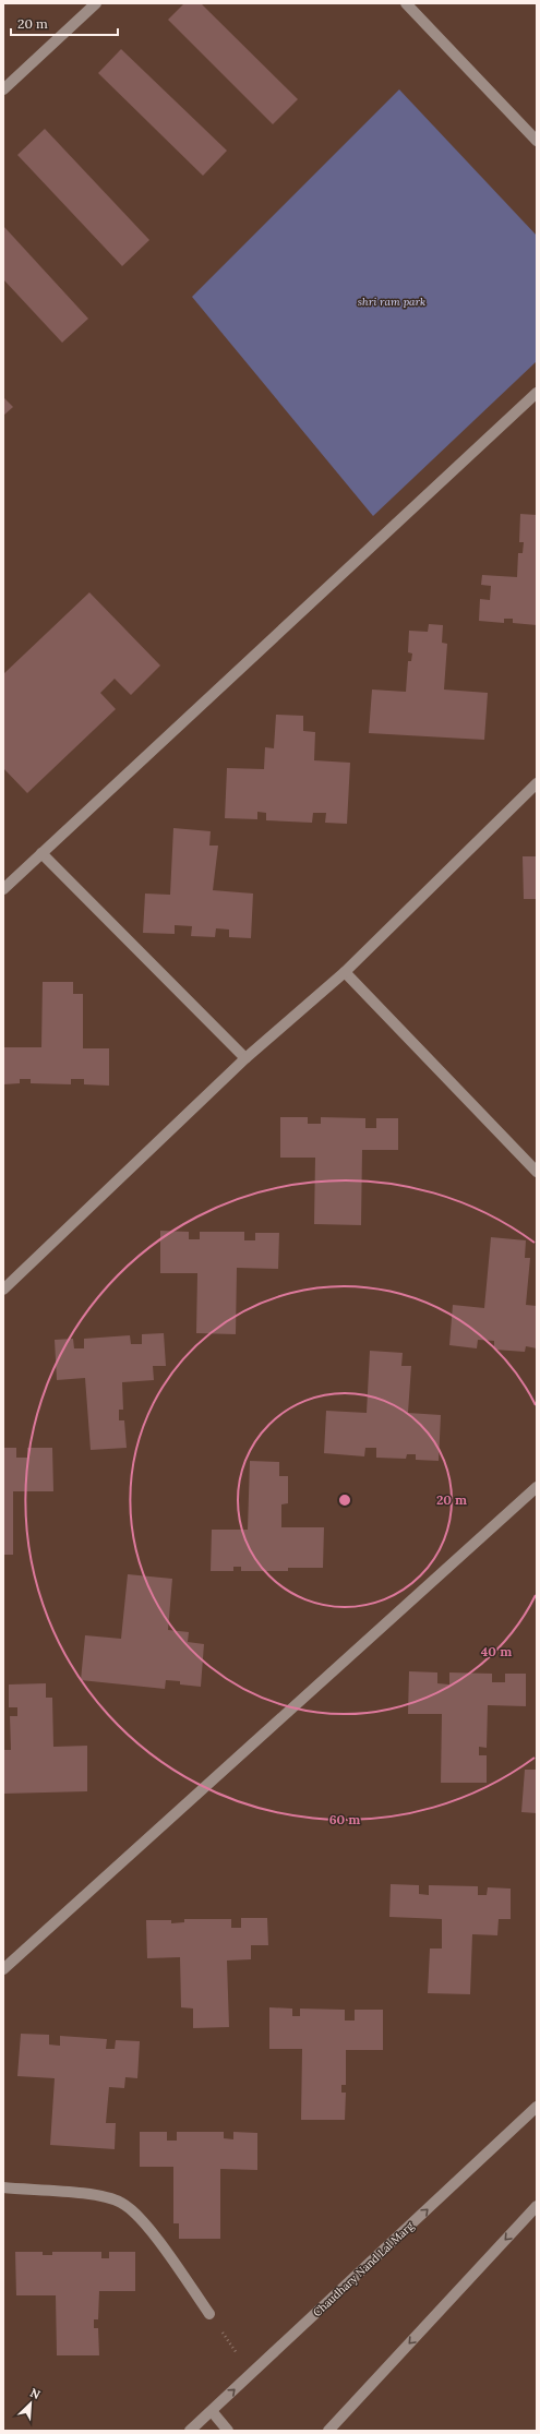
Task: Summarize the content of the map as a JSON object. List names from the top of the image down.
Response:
{
  "streets": {
    "street": ["Chaudhary Nand Lal Marg"]
  },
  "parks": ["shri ram park"],
  "scale_bar": "20 m",
  "north": "top right",
  "rings": ["20 m", "40 m", "60 m"]
}
